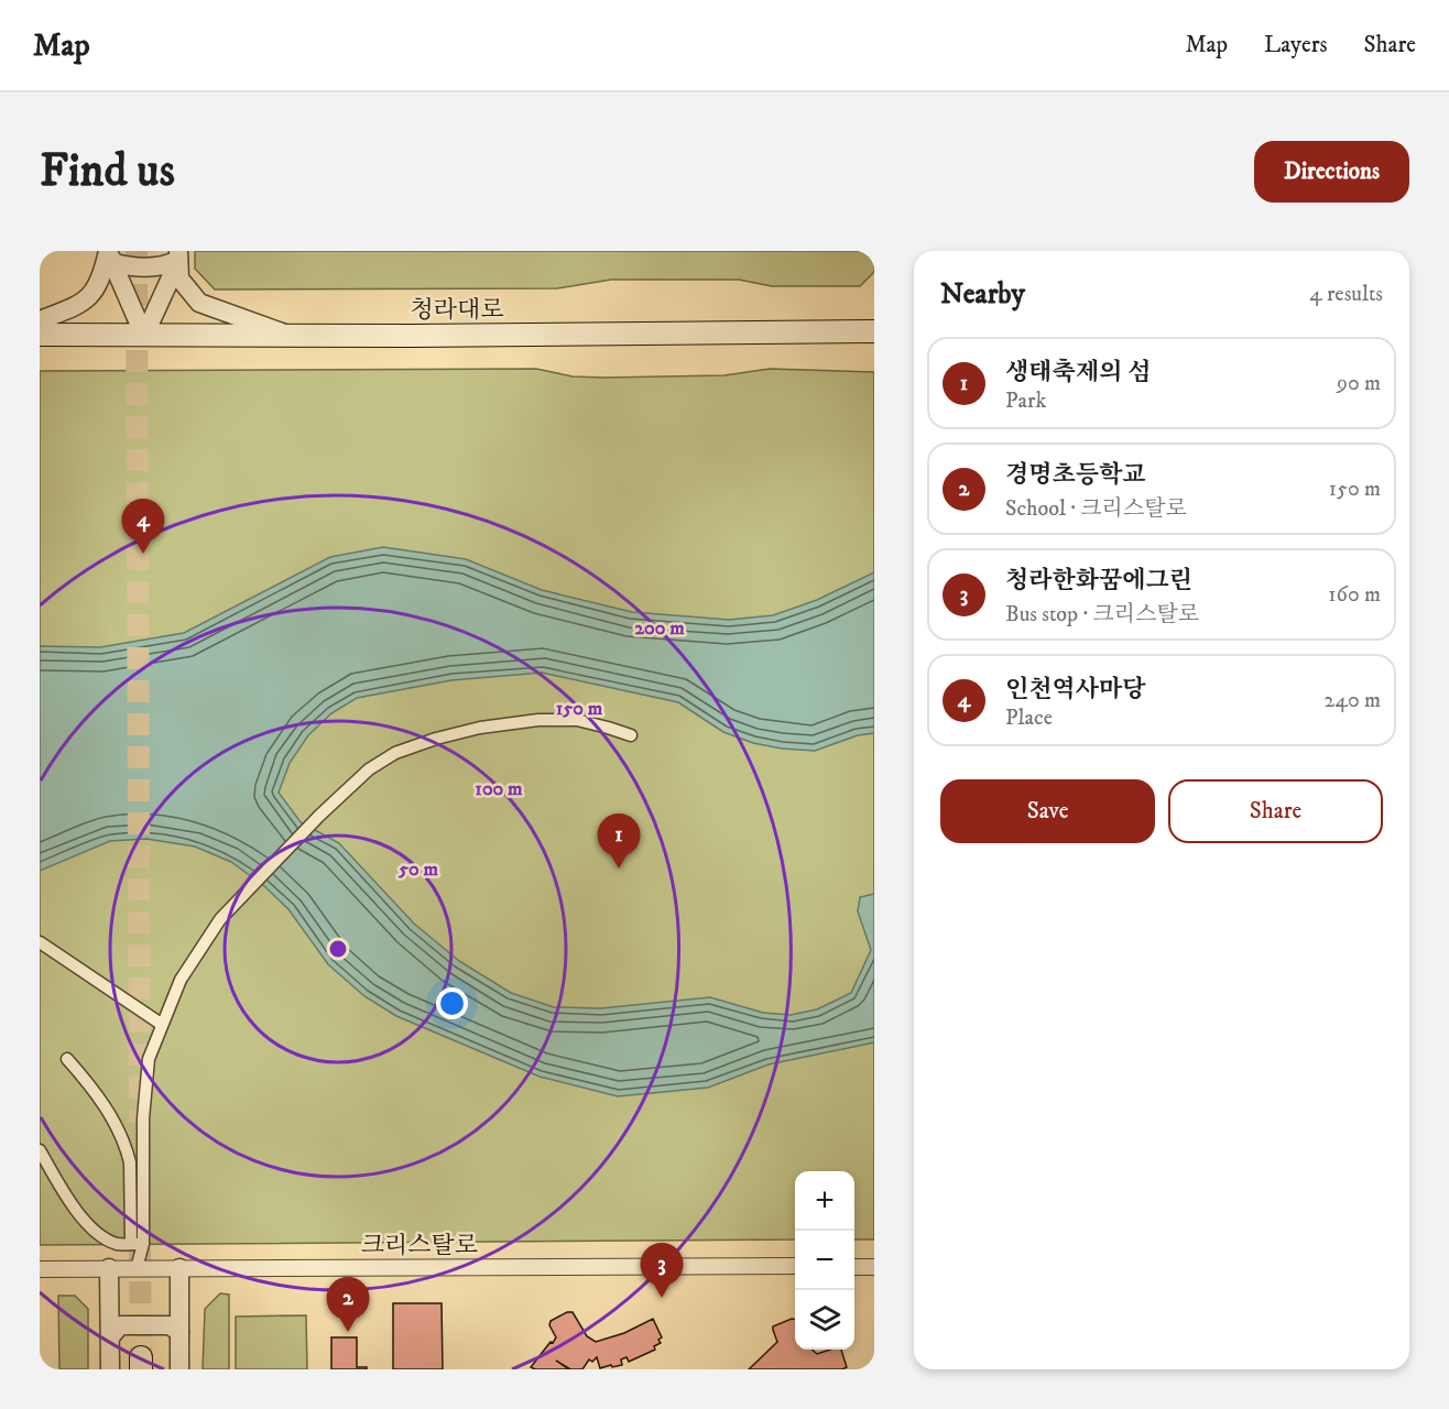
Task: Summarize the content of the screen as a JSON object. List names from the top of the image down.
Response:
{
  "streets": {
    "main road": ["청라대로"],
    "street": ["크리스탈로"]
  },
  "page": {
    "header": "Map",
    "nav": ["Map", "Layers", "Share"],
    "buttons": [
      "Directions",
      ["Save", "Share"]
    ],
    "title": "Find us",
    "heading": ["Nearby", "4 results"],
    "list": [
      {
        "mark": "1",
        "name": "생태축제의 섬",
        "note": "Park",
        "value": "90 m"
      },
      {
        "mark": "2",
        "name": "경명초등학교",
        "note": "School · 크리스탈로",
        "value": "150 m"
      },
      {
        "mark": "3",
        "name": "청라한화꿈에그린",
        "note": "Bus stop · 크리스탈로",
        "value": "160 m"
      },
      {
        "mark": "4",
        "name": "인천역사마당",
        "note": "Place",
        "value": "240 m"
      }
    ],
    "pins": [
      "4",
      "1",
      "3",
      "2"
    ],
    "map_buttons": ["+", "−"]
  },
  "rings": [
    "200 m",
    "150 m",
    "100 m",
    "50 m"
  ]
}
